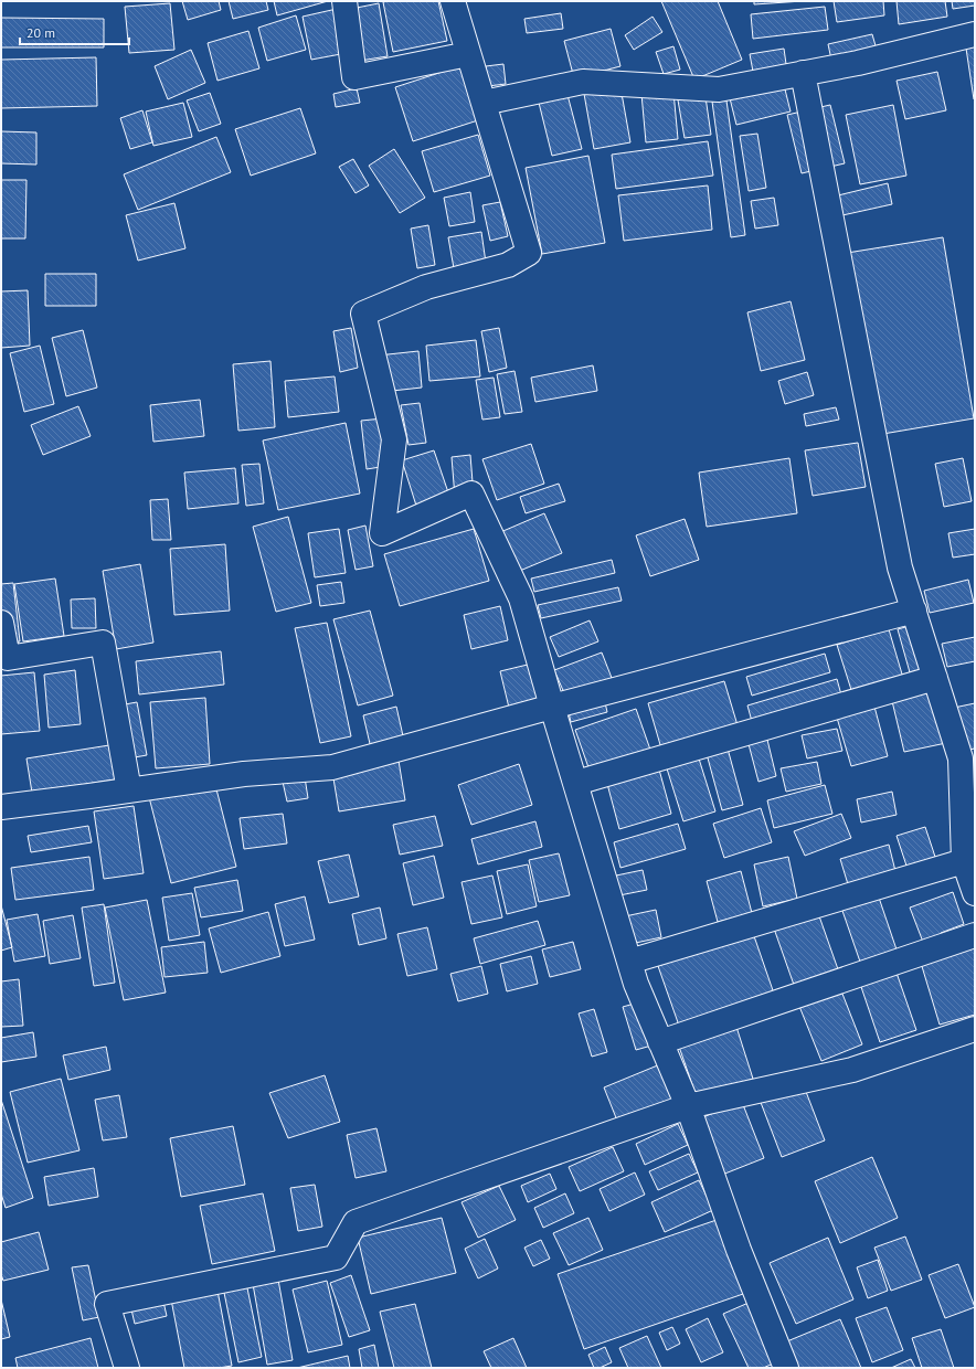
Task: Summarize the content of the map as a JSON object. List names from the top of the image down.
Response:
{
  "scale_bar": "20 m"
}
